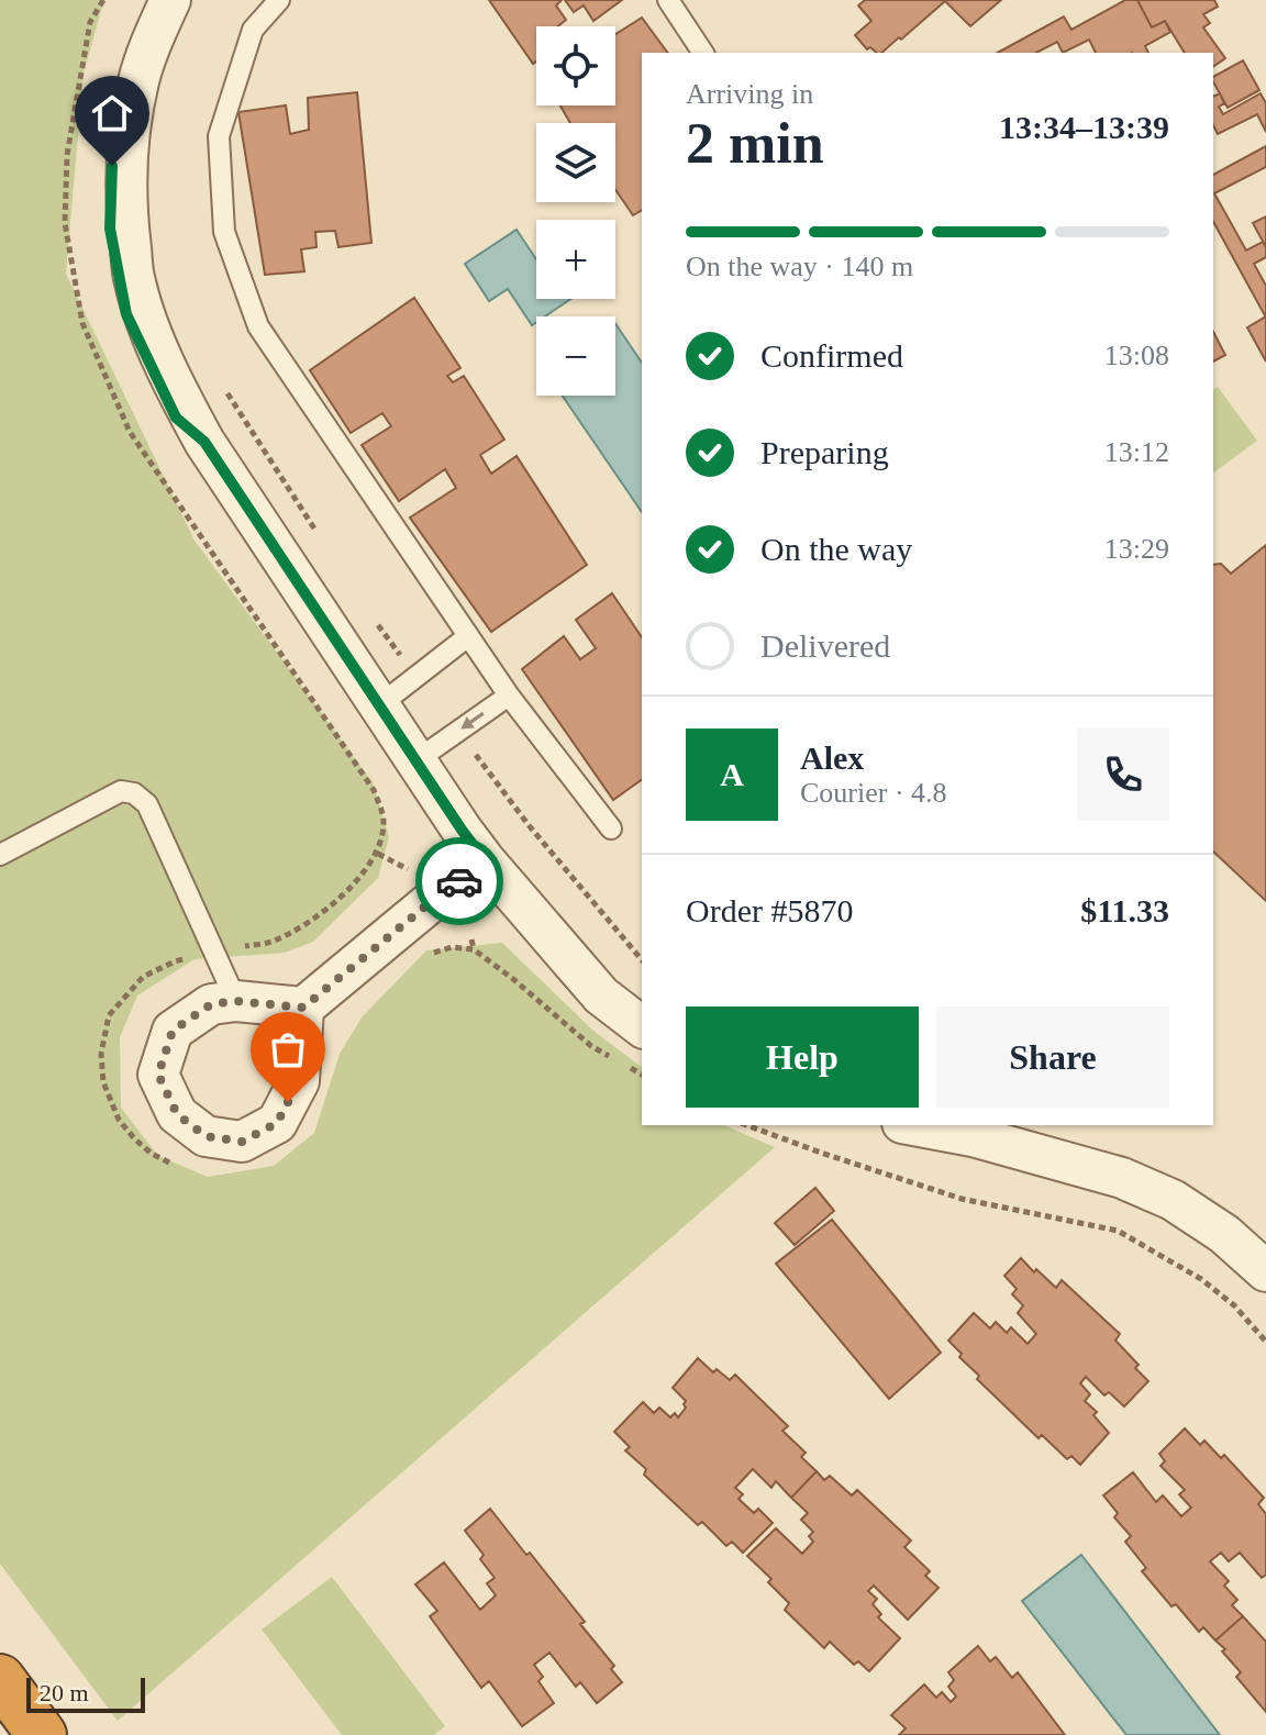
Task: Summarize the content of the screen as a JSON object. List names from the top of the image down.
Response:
{
  "scale_bar": "20 m",
  "page": {
    "map_buttons": ["+", "−"],
    "heading": ["2 min", "Arriving in", "13:34–13:39"],
    "panel": [
      "Alex",
      "Courier · 4.8",
      "Order #5870",
      "$11.33"
    ],
    "bar": "On the way · 140 m",
    "list": [
      ["Confirmed", "13:08"],
      ["Preparing", "13:12"],
      ["On the way", "13:29"],
      "Delivered"
    ],
    "round": "A",
    "buttons": ["Help", "Share"],
    "scale": "20 m"
  }
}
